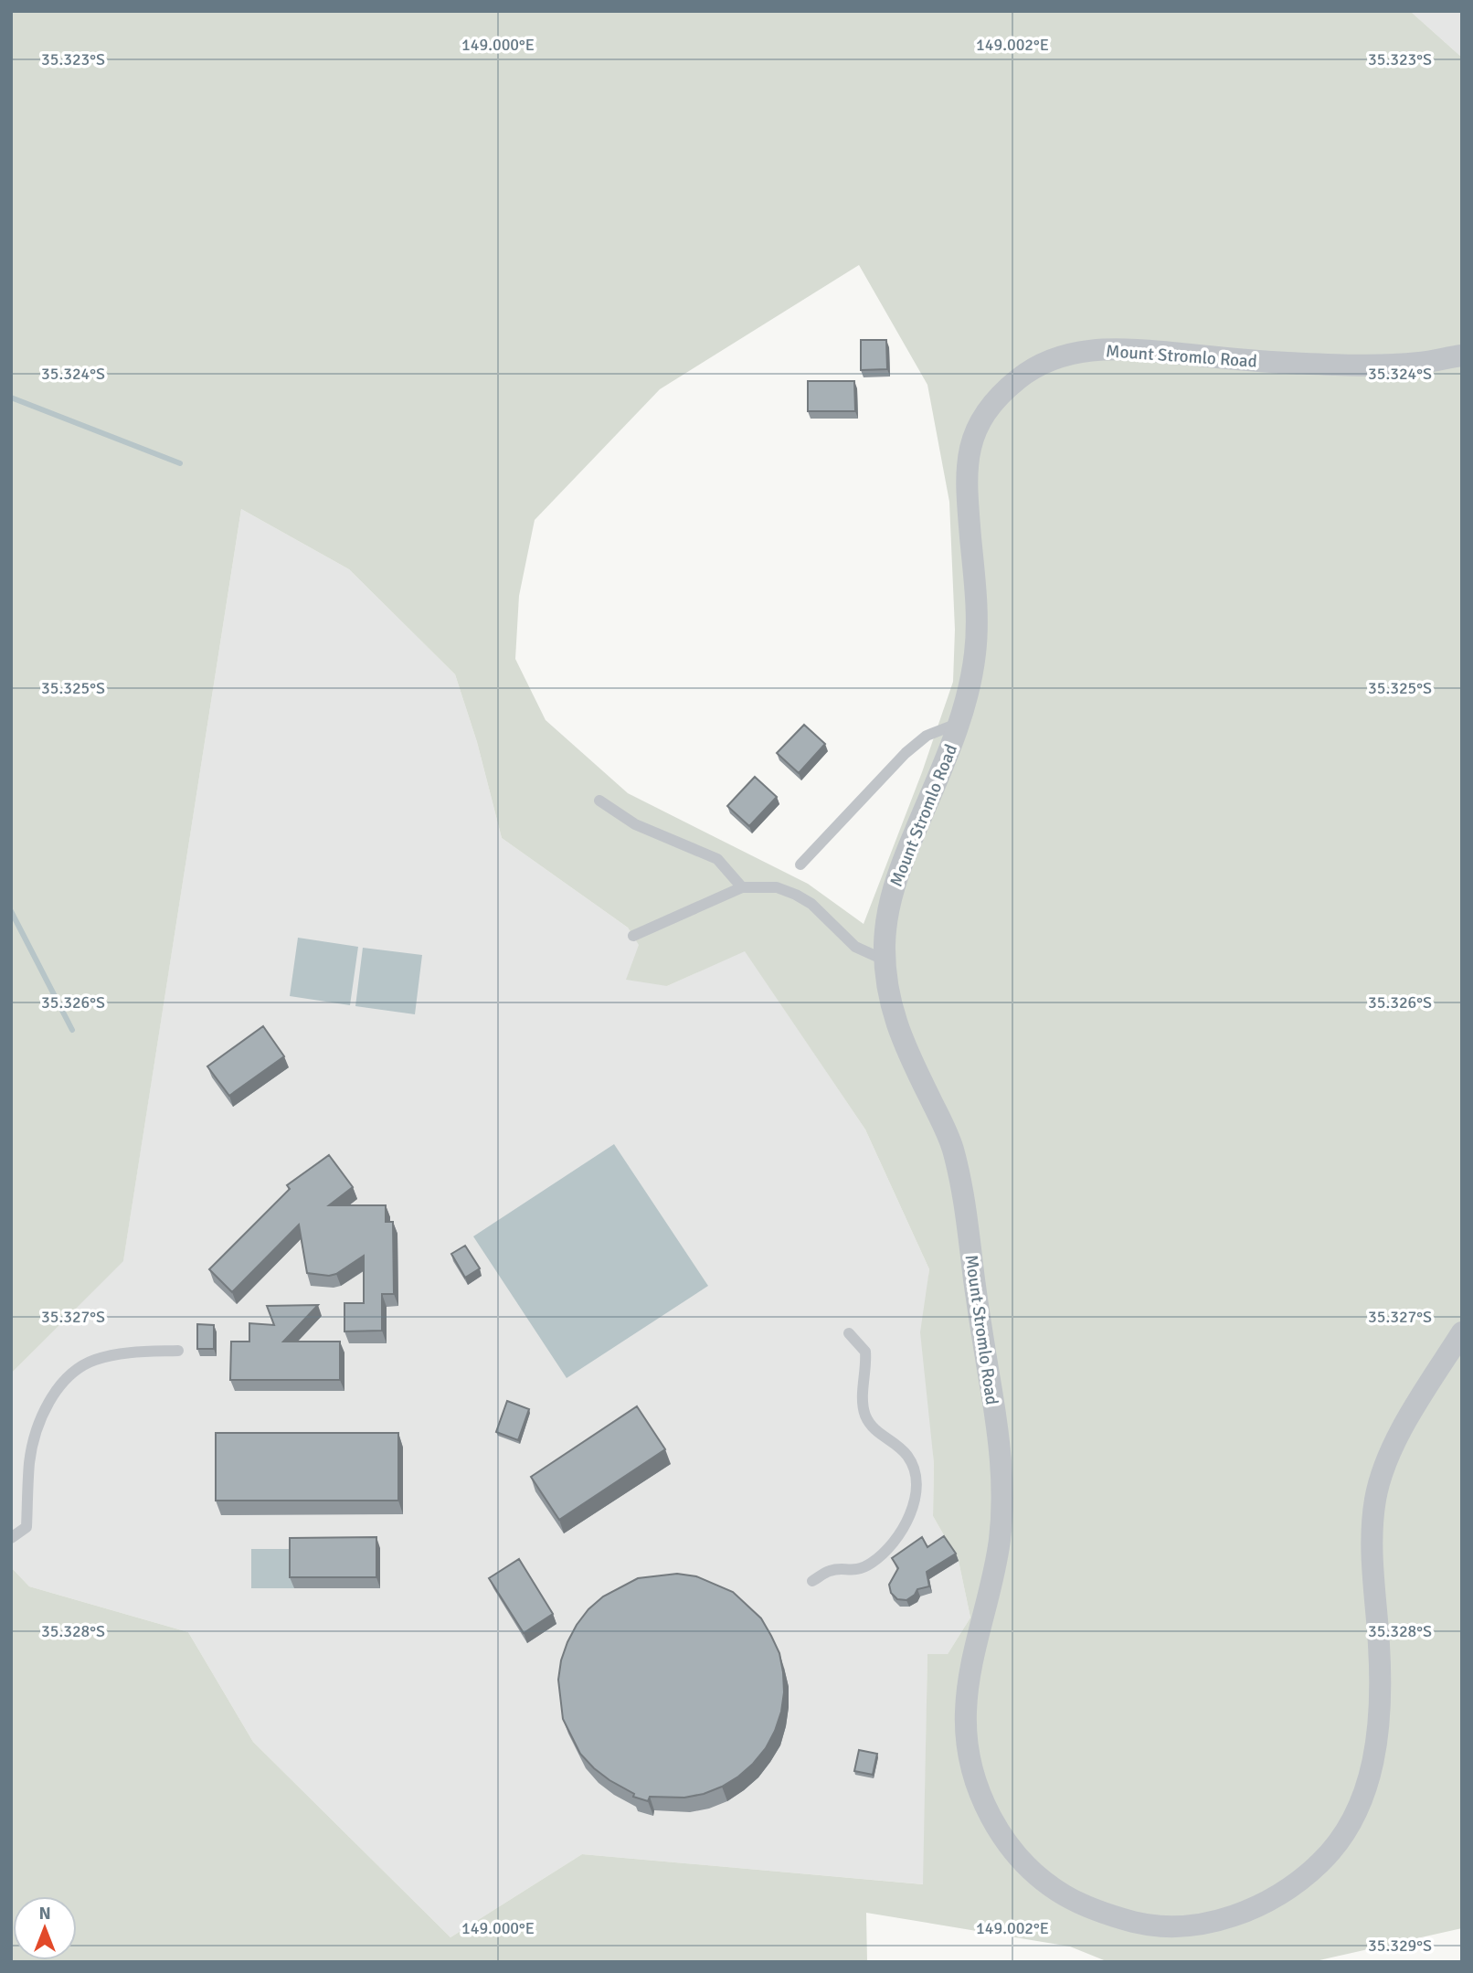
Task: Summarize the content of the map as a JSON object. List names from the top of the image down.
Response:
{
  "streets": {
    "street": ["Mount Stromlo Road"]
  },
  "north": "top",
  "coordinates": [
    "149.000°E",
    "149.002°E",
    "35.323°S",
    "35.324°S",
    "35.325°S",
    "35.326°S",
    "35.327°S",
    "35.328°S",
    "35.329°S"
  ]
}
